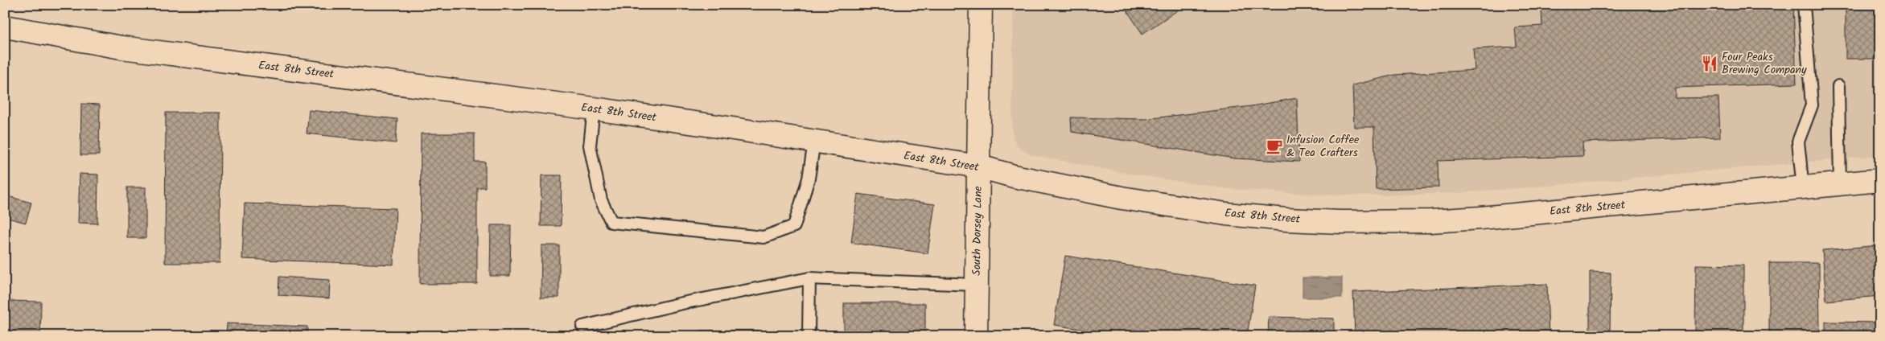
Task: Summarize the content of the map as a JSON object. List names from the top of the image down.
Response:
{
  "streets": {
    "street": ["East 8th Street", "South Dorsey Lane"]
  },
  "crossings": [
    ["East 8th Street", "South Dorsey Lane"]
  ],
  "places": {
    "restaurant": ["Four Peaks Brewing Company"],
    "cafe": ["Infusion Coffee & Tea Crafters"]
  }
}
